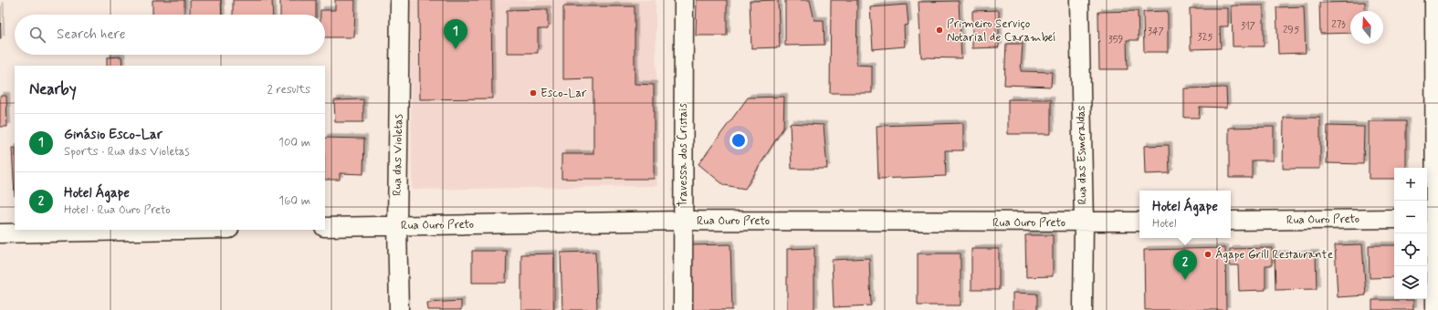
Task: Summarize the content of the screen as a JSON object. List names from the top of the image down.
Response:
{
  "streets": {
    "street": [
      "Rua das Violetas",
      "Travessa dos Cristais",
      "Rua das Esmeraldas",
      "Rua Ouro Preto"
    ]
  },
  "crossings": [
    ["Rua das Violetas", "Rua Ouro Preto"],
    ["Travessa dos Cristais", "Rua Ouro Preto"],
    ["Rua das Esmeraldas", "Rua Ouro Preto"]
  ],
  "places": ["Primeiro Serviço Notarial de Carambeí", "Esco-Lar", "Ágape Grill Restaurante"],
  "house_numbers": [
    "273",
    "317",
    "295",
    "347",
    "325",
    "359"
  ],
  "north": "top",
  "page": {
    "search": "Search here",
    "pins": ["1", "2"],
    "heading": ["Nearby", "2 results"],
    "list": [
      {
        "mark": "1",
        "name": "Ginásio Esco-Lar",
        "note": "Sports · Rua das Violetas",
        "value": "100 m"
      },
      {
        "mark": "2",
        "name": "Hotel Ágape",
        "note": "Hotel · Rua Ouro Preto",
        "value": "160 m"
      }
    ],
    "map_buttons": ["+", "−"],
    "popup": ["Hotel Ágape", "Hotel"]
  }
}
